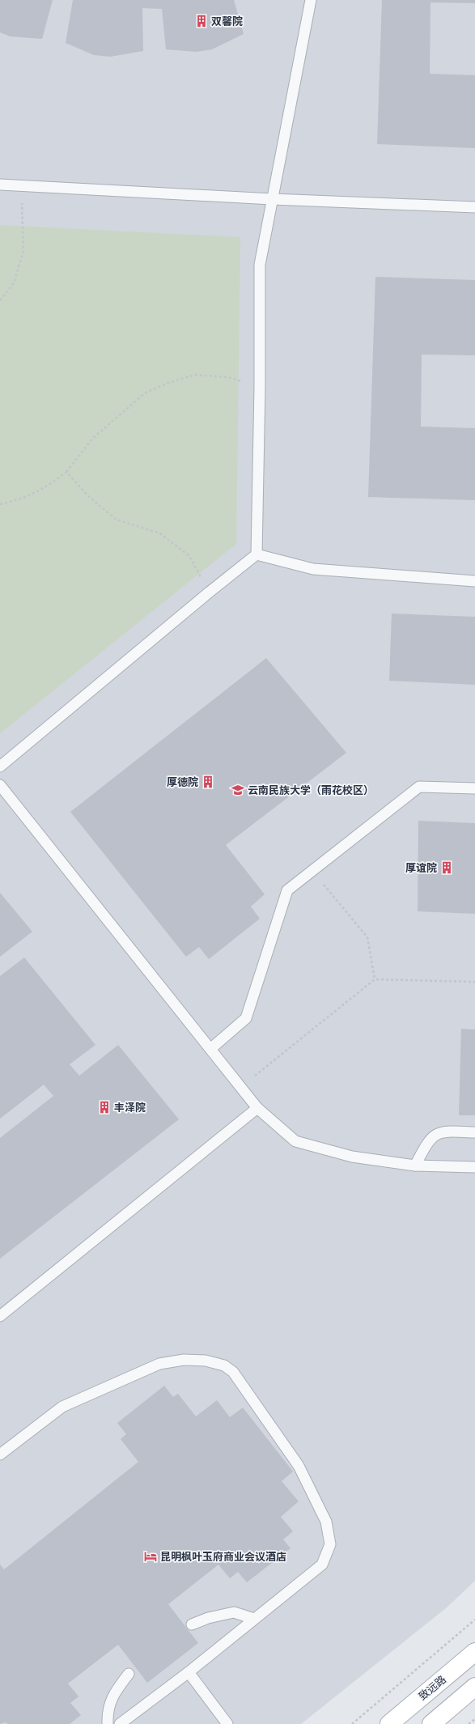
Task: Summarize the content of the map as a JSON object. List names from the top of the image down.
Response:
{
  "streets": {
    "main road": ["致远路"]
  },
  "places": {
    "building": [
      "双馨院",
      "厚德院",
      "厚谊院",
      "丰泽院"
    ],
    "school or university": ["云南民族大学（雨花校区）"],
    "hotel": ["昆明枫叶玉府商业会议酒店"]
  }
}
